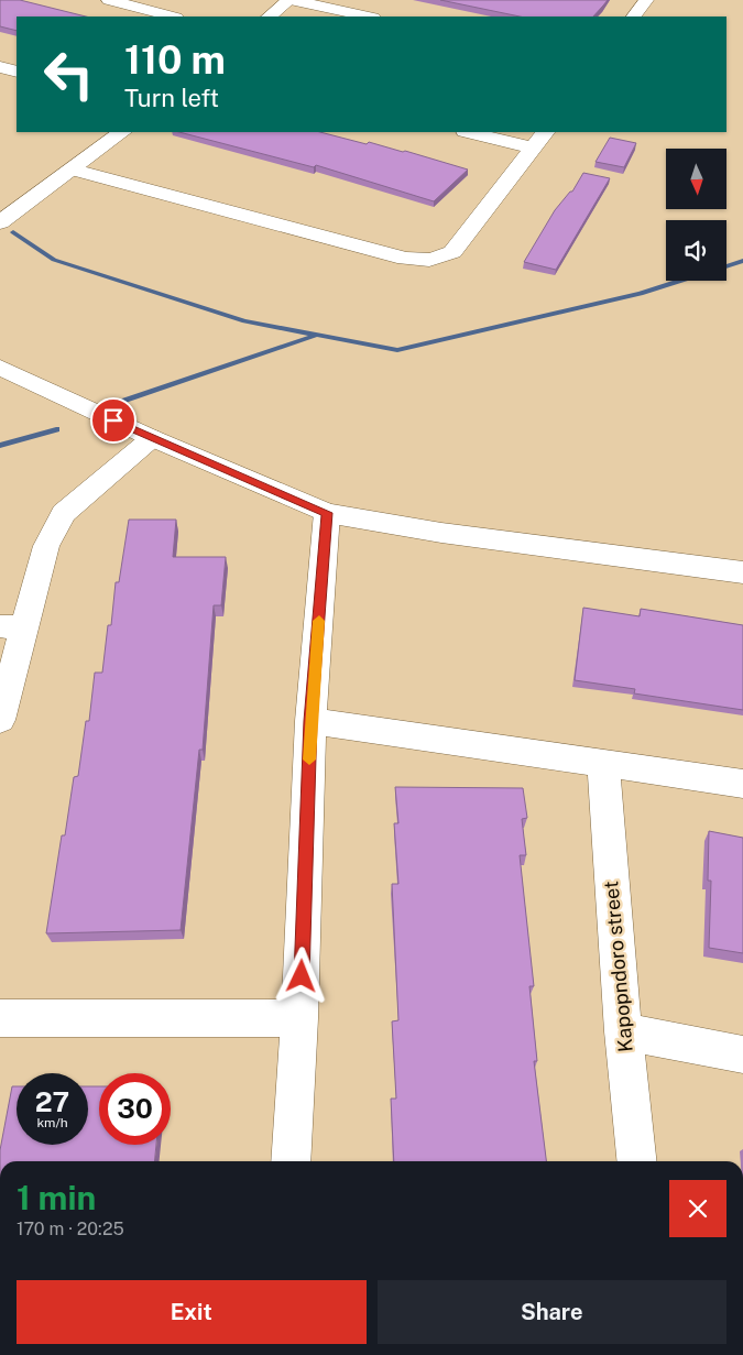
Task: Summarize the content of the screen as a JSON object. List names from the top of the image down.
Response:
{
  "streets": {
    "street": ["Kapopndoro street"]
  },
  "north": "bottom",
  "page": {
    "turn": ["110 m", "Turn left"],
    "speed": "27 km/h",
    "limit": "30",
    "heading": ["1 min", "170 m · 20:25"],
    "buttons": ["Exit", "Share"]
  }
}
